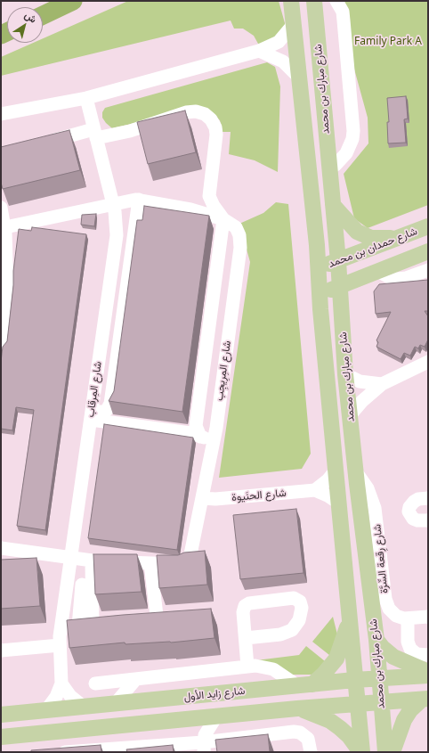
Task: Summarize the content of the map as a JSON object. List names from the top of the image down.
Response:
{
  "streets": {
    "main road": ["شارع مبارك بن محمد", "شارع حمدان بن محمد", "شارع زايد الأول"],
    "street": [
      "شارع المِرِيجِب",
      "شارع المِرقاب",
      "شارع الحنَيوة",
      "شارع رِقعة السِّرَّة"
    ]
  },
  "crossings": [
    ["شارع مبارك بن محمد", "شارع حمدان بن محمد"],
    ["شارع مبارك بن محمد", "شارع رِقعة السِّرَّة"],
    ["شارع مبارك بن محمد", "شارع زايد الأول"],
    ["شارع المِرِيجِب", "شارع المِرقاب"],
    ["شارع المِرِيجِب", "شارع الحنَيوة"],
    ["شارع المِرقاب", "شارع زايد الأول"]
  ],
  "parks": ["Family Park A"],
  "north": "top right"
}
